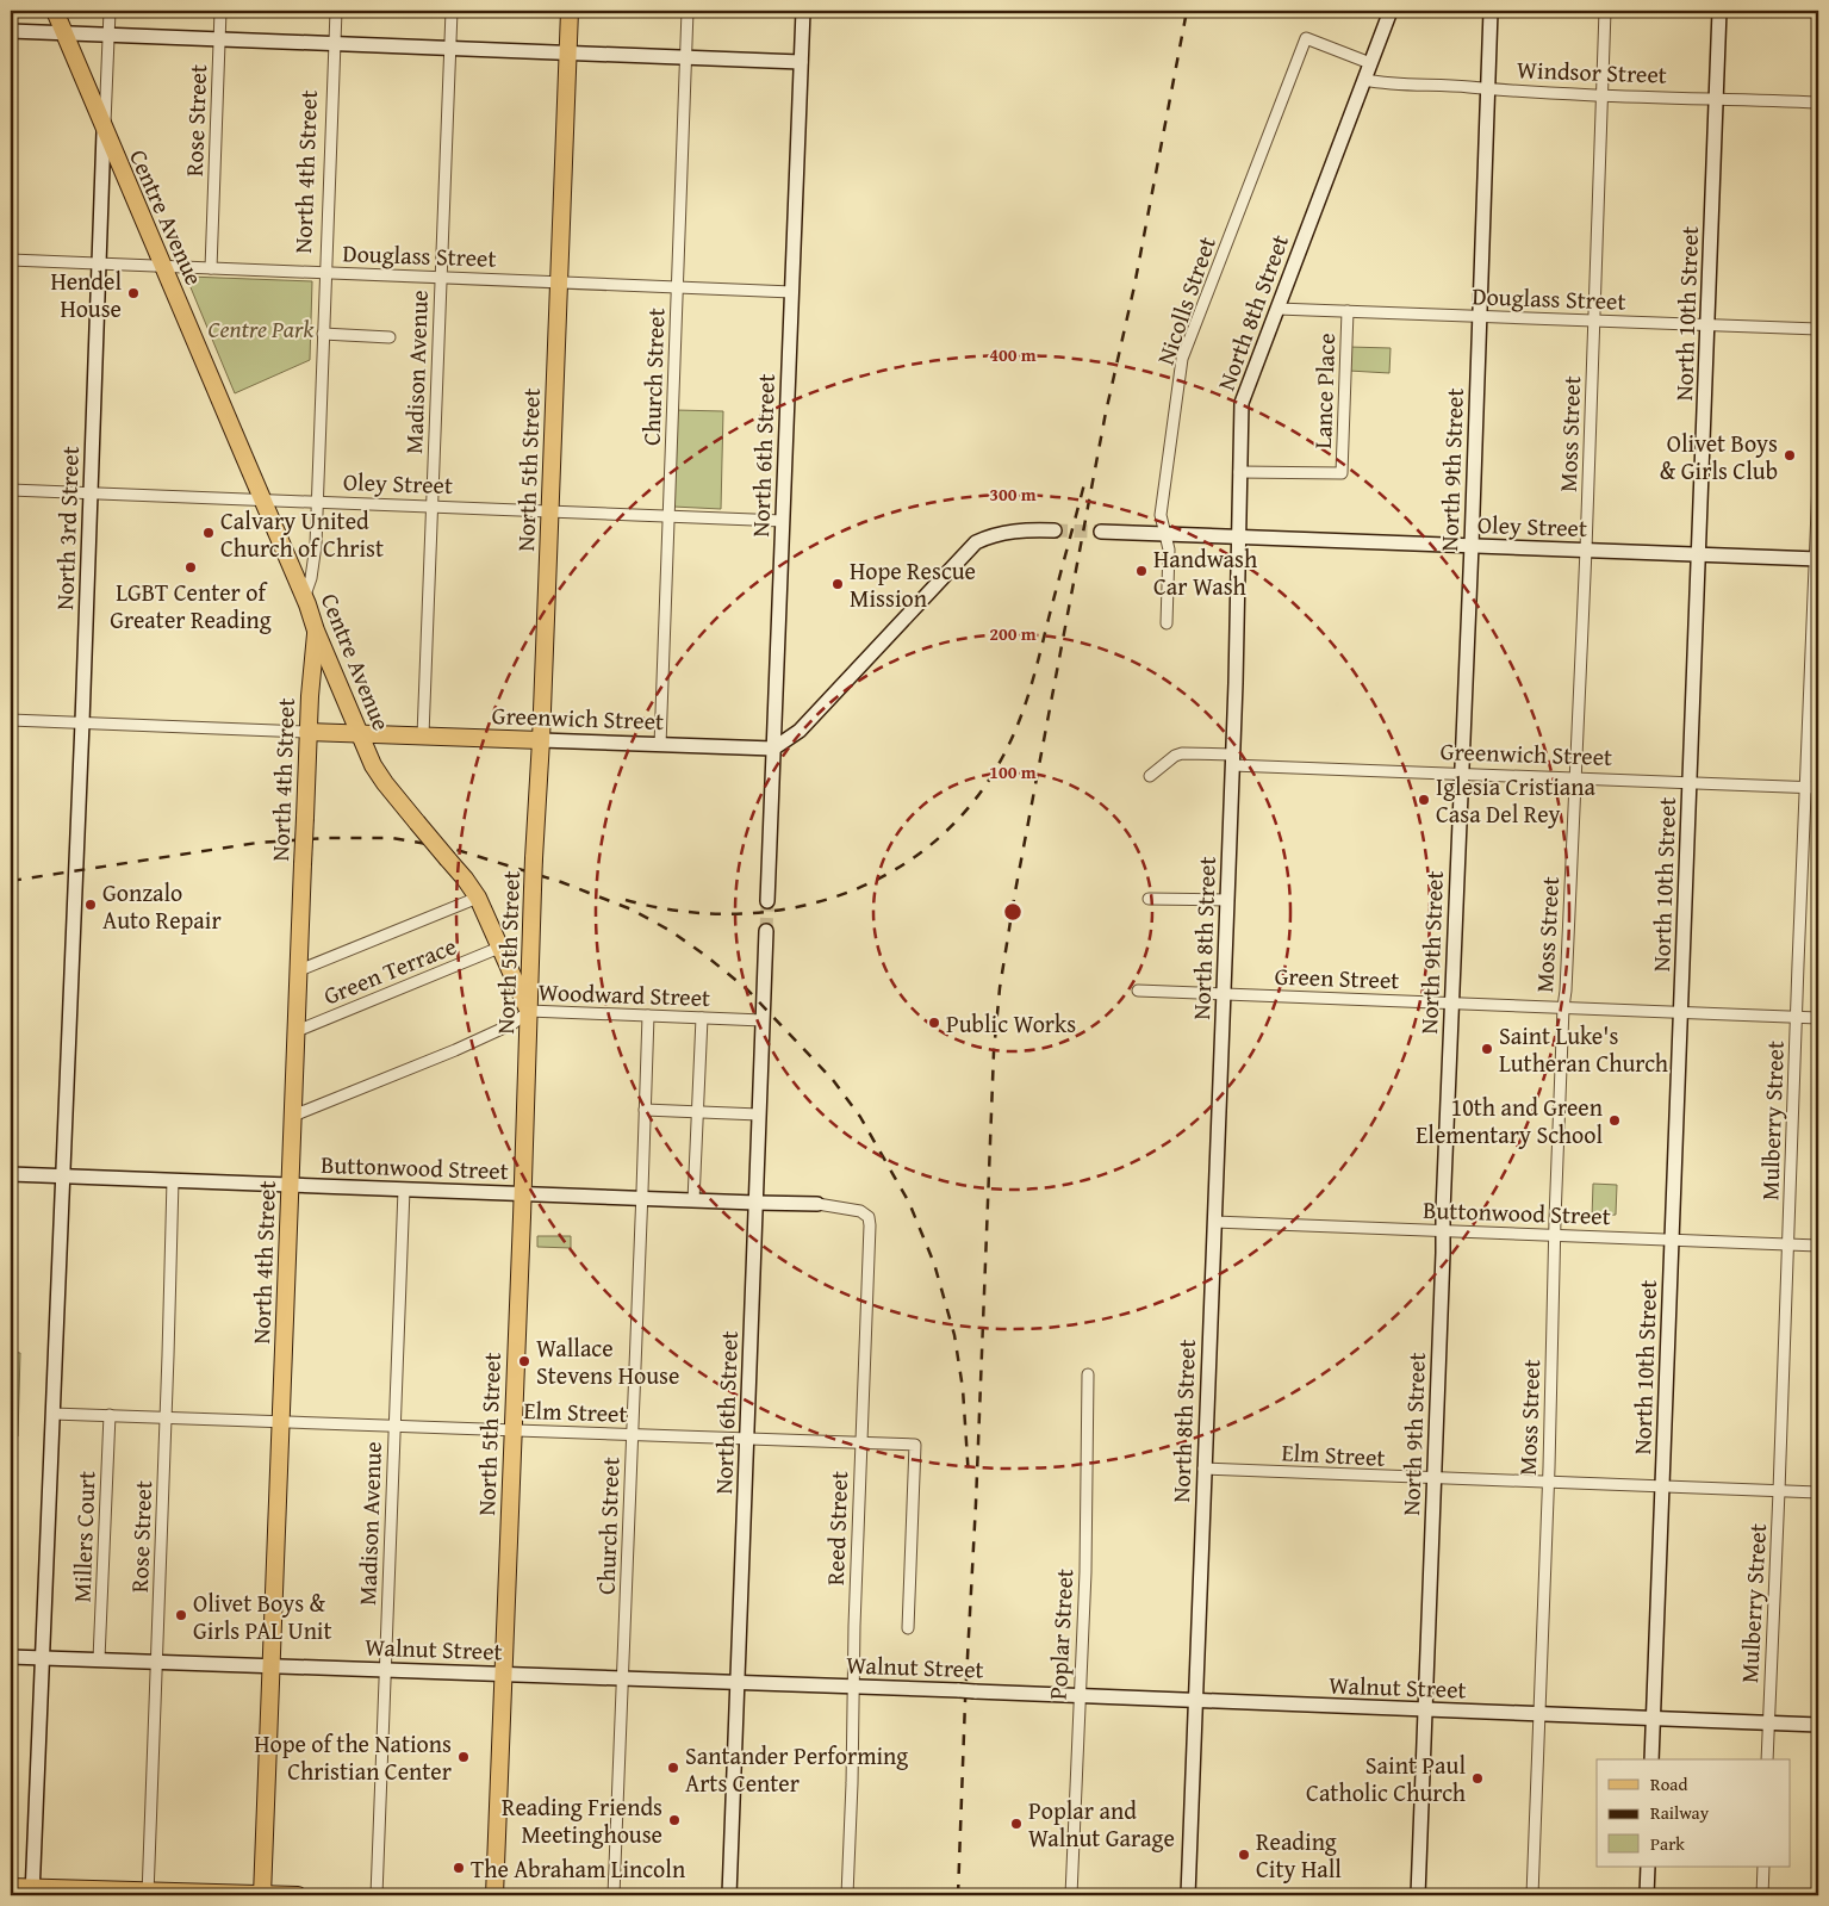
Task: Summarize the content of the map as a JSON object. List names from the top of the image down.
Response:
{
  "streets": {
    "main road": [
      "North 4th Street",
      "Centre Avenue",
      "North 5th Street",
      "Greenwich Street"
    ],
    "street": [
      "Windsor Street",
      "Rose Street",
      "Douglass Street",
      "Nicolls Street",
      "North 8th Street",
      "North 10th Street",
      "Madison Avenue",
      "Church Street",
      "Lance Place",
      "Moss Street",
      "North 6th Street",
      "North 9th Street",
      "Oley Street",
      "North 3rd Street",
      "Green Terrace",
      "Green Street",
      "Woodward Street",
      "Mulberry Street",
      "Buttonwood Street",
      "Elm Street",
      "Reed Street",
      "Millers Court",
      "Poplar Street",
      "Walnut Street"
    ]
  },
  "crossings": [
    ["Windsor Street", "North 8th Street"],
    ["Windsor Street", "North 10th Street"],
    ["Windsor Street", "Moss Street"],
    ["Windsor Street", "North 9th Street"],
    ["Rose Street", "Douglass Street"],
    ["Rose Street", "Buttonwood Street"],
    ["Rose Street", "Elm Street"],
    ["Rose Street", "Walnut Street"],
    ["North 4th Street", "Centre Avenue"],
    ["North 4th Street", "Douglass Street"],
    ["North 4th Street", "Oley Street"],
    ["North 4th Street", "Greenwich Street"],
    ["North 4th Street", "Green Terrace"],
    ["North 4th Street", "Woodward Street"],
    ["North 4th Street", "Buttonwood Street"],
    ["North 4th Street", "Elm Street"],
    ["North 4th Street", "Walnut Street"],
    ["Centre Avenue", "Douglass Street"],
    ["Centre Avenue", "North 5th Street"],
    ["Centre Avenue", "Oley Street"],
    ["Centre Avenue", "North 3rd Street"],
    ["Centre Avenue", "Greenwich Street"],
    ["Centre Avenue", "Green Terrace"],
    ["Centre Avenue", "Woodward Street"],
    ["Douglass Street", "North 8th Street"],
    ["Douglass Street", "North 10th Street"],
    ["Douglass Street", "Madison Avenue"],
    ["Douglass Street", "Church Street"],
    ["Douglass Street", "Lance Place"],
    ["Douglass Street", "Moss Street"],
    ["Douglass Street", "North 6th Street"],
    ["Douglass Street", "North 5th Street"],
    ["Douglass Street", "North 9th Street"],
    ["Douglass Street", "North 3rd Street"],
    ["Nicolls Street", "North 8th Street"],
    ["Nicolls Street", "Oley Street"],
    ["North 8th Street", "Lance Place"],
    ["North 8th Street", "Oley Street"],
    ["North 8th Street", "Greenwich Street"],
    ["North 8th Street", "Green Street"],
    ["North 8th Street", "Buttonwood Street"],
    ["North 8th Street", "Elm Street"],
    ["North 8th Street", "Walnut Street"],
    ["North 10th Street", "Oley Street"],
    ["North 10th Street", "Greenwich Street"],
    ["North 10th Street", "Green Street"],
    ["North 10th Street", "Buttonwood Street"],
    ["North 10th Street", "Elm Street"],
    ["North 10th Street", "Walnut Street"],
    ["Madison Avenue", "Oley Street"],
    ["Madison Avenue", "Greenwich Street"],
    ["Madison Avenue", "Buttonwood Street"],
    ["Madison Avenue", "Elm Street"],
    ["Madison Avenue", "Walnut Street"],
    ["Church Street", "Oley Street"],
    ["Church Street", "Greenwich Street"],
    ["Church Street", "Woodward Street"],
    ["Church Street", "Buttonwood Street"],
    ["Church Street", "Elm Street"],
    ["Church Street", "Walnut Street"],
    ["Moss Street", "Oley Street"],
    ["Moss Street", "Greenwich Street"],
    ["Moss Street", "Green Street"],
    ["Moss Street", "Buttonwood Street"],
    ["Moss Street", "Elm Street"],
    ["Moss Street", "Walnut Street"],
    ["North 6th Street", "Oley Street"],
    ["North 6th Street", "Greenwich Street"],
    ["North 6th Street", "Woodward Street"],
    ["North 6th Street", "Buttonwood Street"],
    ["North 6th Street", "Elm Street"],
    ["North 6th Street", "Walnut Street"],
    ["North 5th Street", "Oley Street"],
    ["North 5th Street", "Greenwich Street"],
    ["North 5th Street", "Woodward Street"],
    ["North 5th Street", "Buttonwood Street"],
    ["North 5th Street", "Elm Street"],
    ["North 5th Street", "Walnut Street"],
    ["North 9th Street", "Oley Street"],
    ["North 9th Street", "Greenwich Street"],
    ["North 9th Street", "Green Street"],
    ["North 9th Street", "Buttonwood Street"],
    ["North 9th Street", "Elm Street"],
    ["North 9th Street", "Walnut Street"],
    ["Oley Street", "North 3rd Street"],
    ["Oley Street", "Mulberry Street"],
    ["North 3rd Street", "Greenwich Street"],
    ["North 3rd Street", "Buttonwood Street"],
    ["North 3rd Street", "Elm Street"],
    ["North 3rd Street", "Walnut Street"],
    ["Greenwich Street", "Mulberry Street"],
    ["Green Street", "Mulberry Street"],
    ["Mulberry Street", "Buttonwood Street"],
    ["Mulberry Street", "Elm Street"],
    ["Mulberry Street", "Walnut Street"],
    ["Buttonwood Street", "Reed Street"],
    ["Elm Street", "Reed Street"],
    ["Elm Street", "Millers Court"],
    ["Reed Street", "Walnut Street"],
    ["Millers Court", "Walnut Street"],
    ["Poplar Street", "Walnut Street"]
  ],
  "parks": ["Centre Park"],
  "places": [
    "Hendel House",
    "Olivet Boys & Girls Club",
    "Calvary United Church of Christ",
    "LGBT Center of Greater Reading",
    "Handwash Car Wash",
    "Hope Rescue Mission",
    "Iglesia Cristiana Casa Del Rey",
    "Gonzalo Auto Repair",
    "Public Works",
    "Saint Luke's Lutheran Church",
    "10th and Green Elementary School",
    "Wallace Stevens House",
    "Olivet Boys & Girls PAL Unit",
    "Hope of the Nations Christian Center",
    "Santander Performing Arts Center",
    "Saint Paul Catholic Church",
    "Reading Friends Meetinghouse",
    "Poplar and Walnut Garage",
    "Reading City Hall",
    "The Abraham Lincoln"
  ],
  "legend": ["Road", "Railway", "Park"],
  "rings": [
    "400 m",
    "300 m",
    "200 m",
    "100 m"
  ]
}
